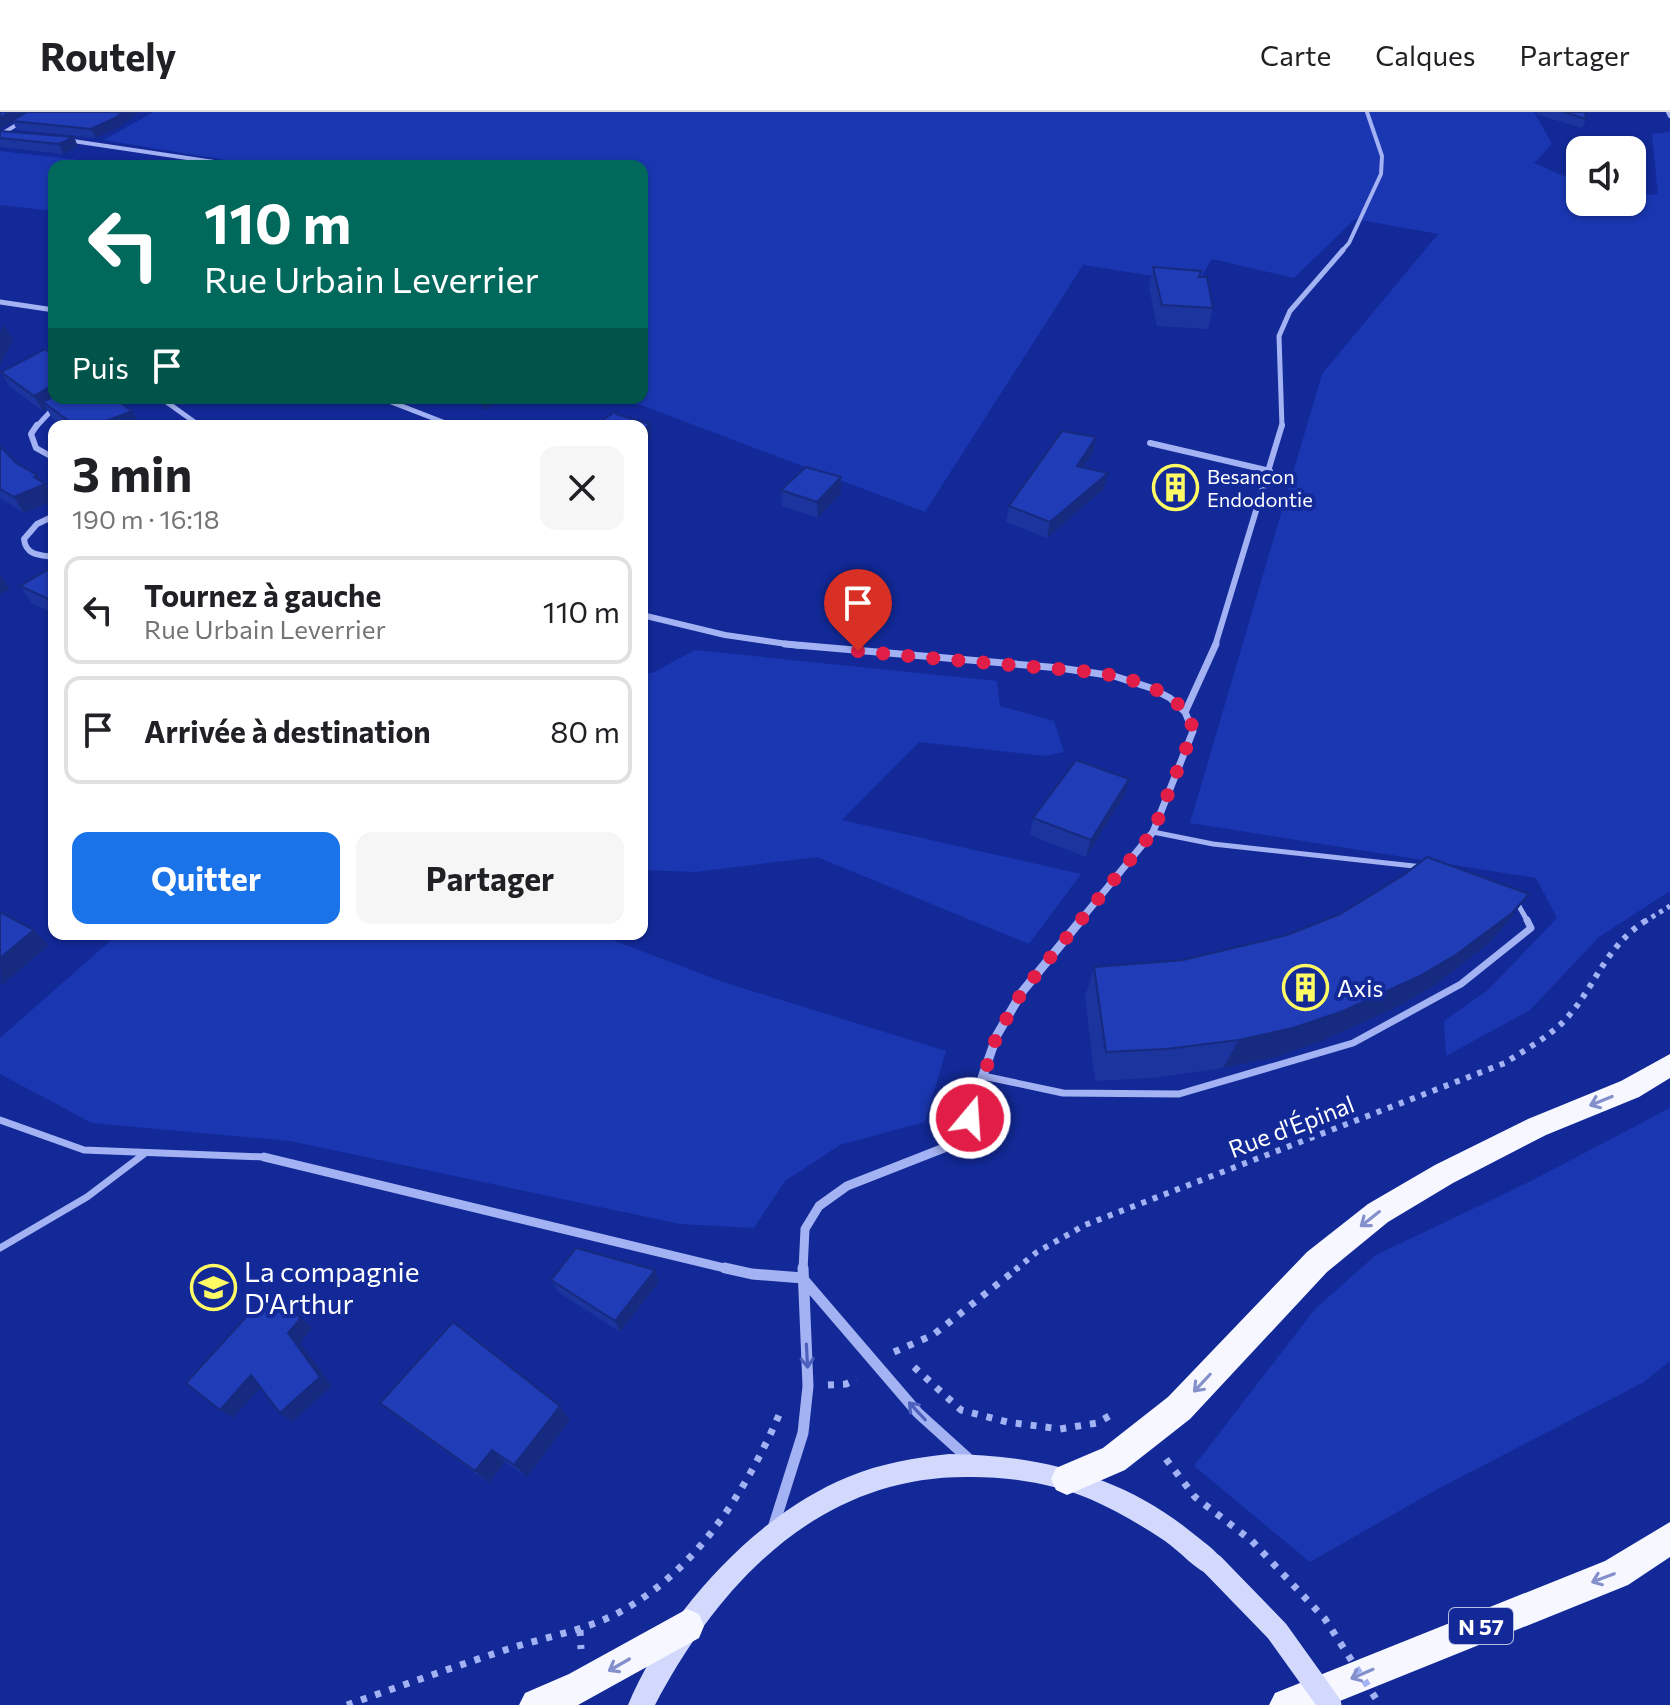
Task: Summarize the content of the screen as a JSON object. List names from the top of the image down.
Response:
{
  "streets": {
    "highway": ["N 57"],
    "path": ["Rue d'Épinal"]
  },
  "places": {
    "building": ["Besancon Endodontie", "Axis"],
    "school or university": ["La compagnie D'Arthur"]
  },
  "page": {
    "header": "Routely",
    "nav": ["Carte", "Calques", "Partager"],
    "turn": ["110 m", "Rue Urbain Leverrier"],
    "then": "Puis",
    "heading": ["3 min", "190 m · 16:18"],
    "list": [
      {
        "name": "Tournez à gauche",
        "note": "Rue Urbain Leverrier",
        "value": "110 m"
      },
      {
        "name": "Arrivée à destination",
        "value": "80 m"
      }
    ],
    "buttons": ["Quitter", "Partager"]
  }
}
